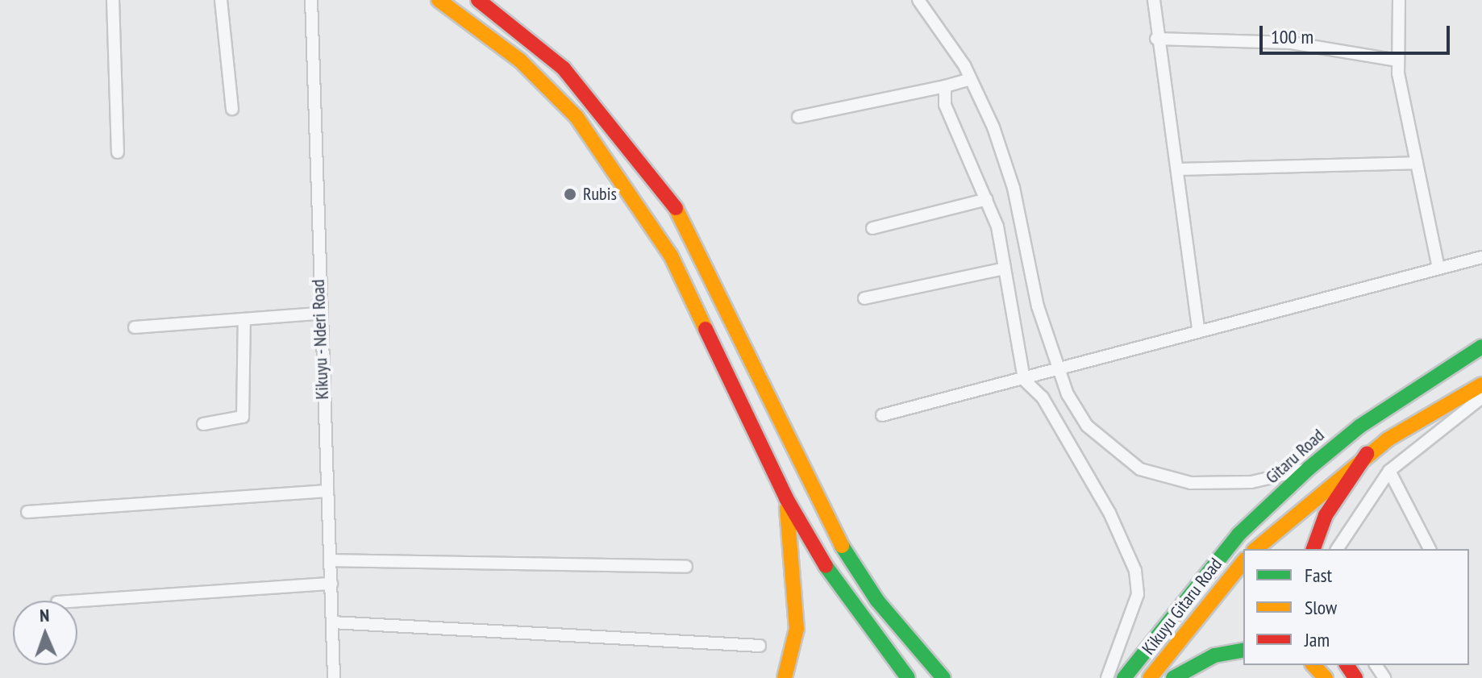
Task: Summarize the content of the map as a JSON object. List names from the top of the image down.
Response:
{
  "streets": {
    "main road": ["Gitaru Road", "Kikuyu Gitaru Road"],
    "street": ["Kikuyu - Nderi Road"]
  },
  "places": ["Rubis"],
  "legend": ["Fast", "Slow", "Jam"],
  "scale_bar": "100 m",
  "north": "top"
}
